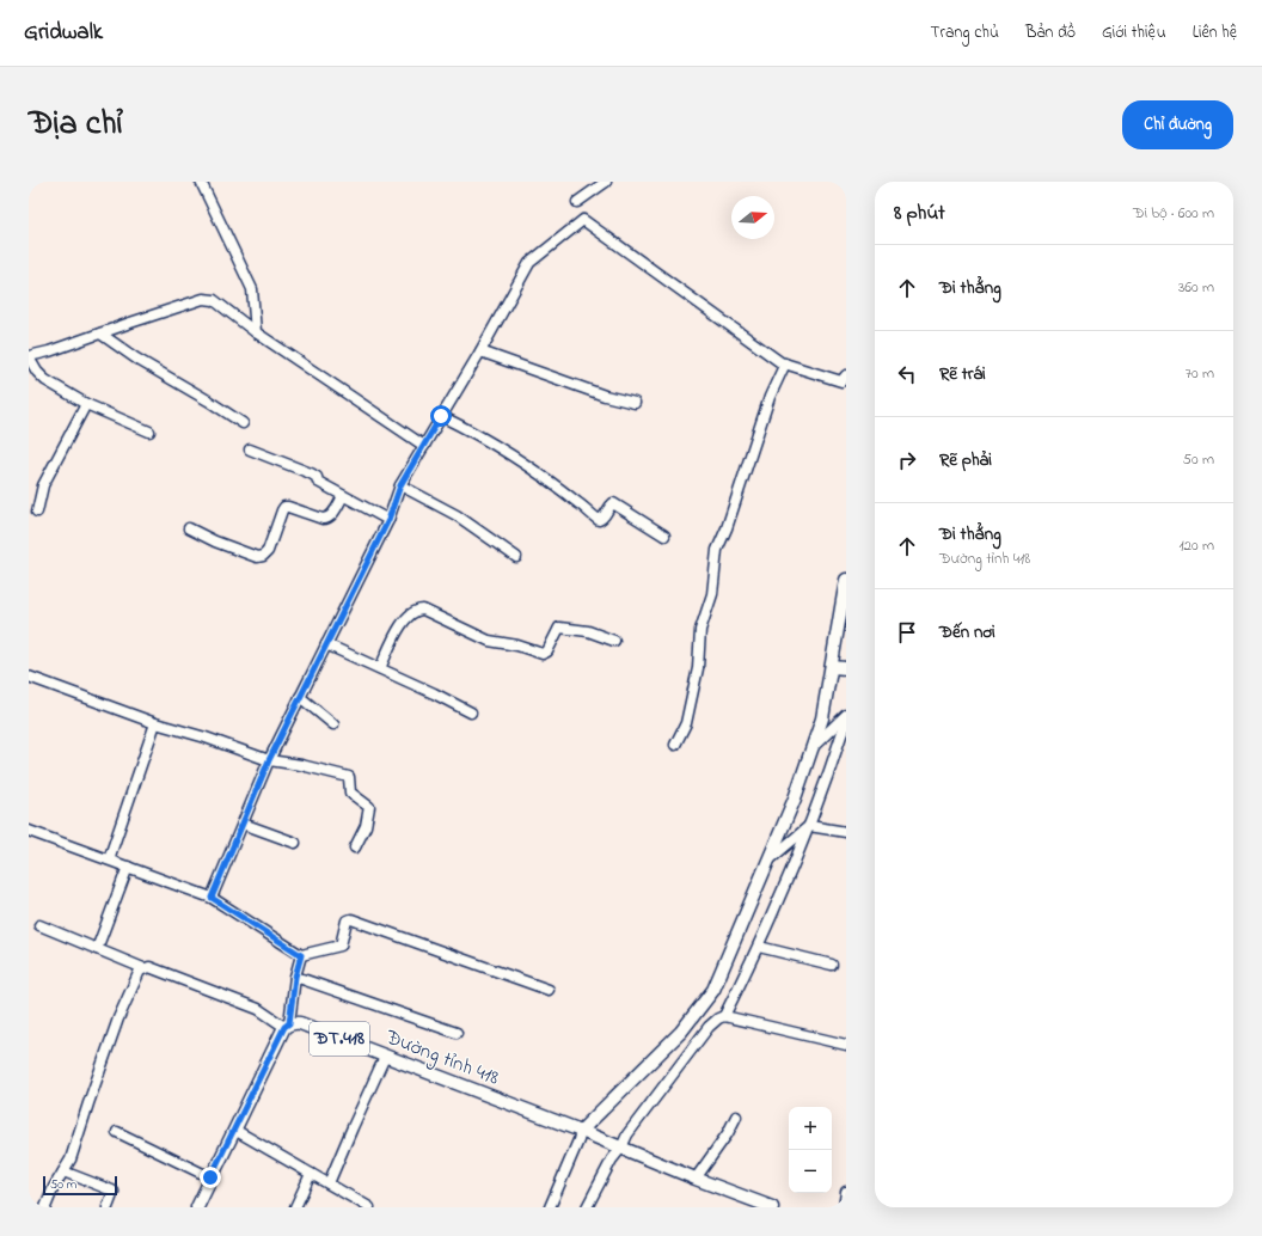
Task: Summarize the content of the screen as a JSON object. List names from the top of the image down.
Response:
{
  "streets": {
    "main road": ["ĐT.418", "Đường tỉnh 418"]
  },
  "crossings": [
    ["ĐT.418", "Đường tỉnh 418"]
  ],
  "scale_bar": "50 m",
  "north": "right",
  "page": {
    "header": "Gridwalk",
    "nav": [
      "Trang chủ",
      "Bản đồ",
      "Giới thiệu",
      "Liên hệ"
    ],
    "title": "Địa chỉ",
    "buttons": "Chỉ đường",
    "heading": ["8 phút", "Đi bộ · 600 m"],
    "list": [
      ["Đi thẳng", "360 m"],
      ["Rẽ trái", "70 m"],
      ["Rẽ phải", "50 m"],
      ["Đi thẳng", "Đường tỉnh 418", "120 m"],
      "Đến nơi"
    ],
    "map_buttons": ["+", "−"],
    "scale": "50 m"
  }
}
